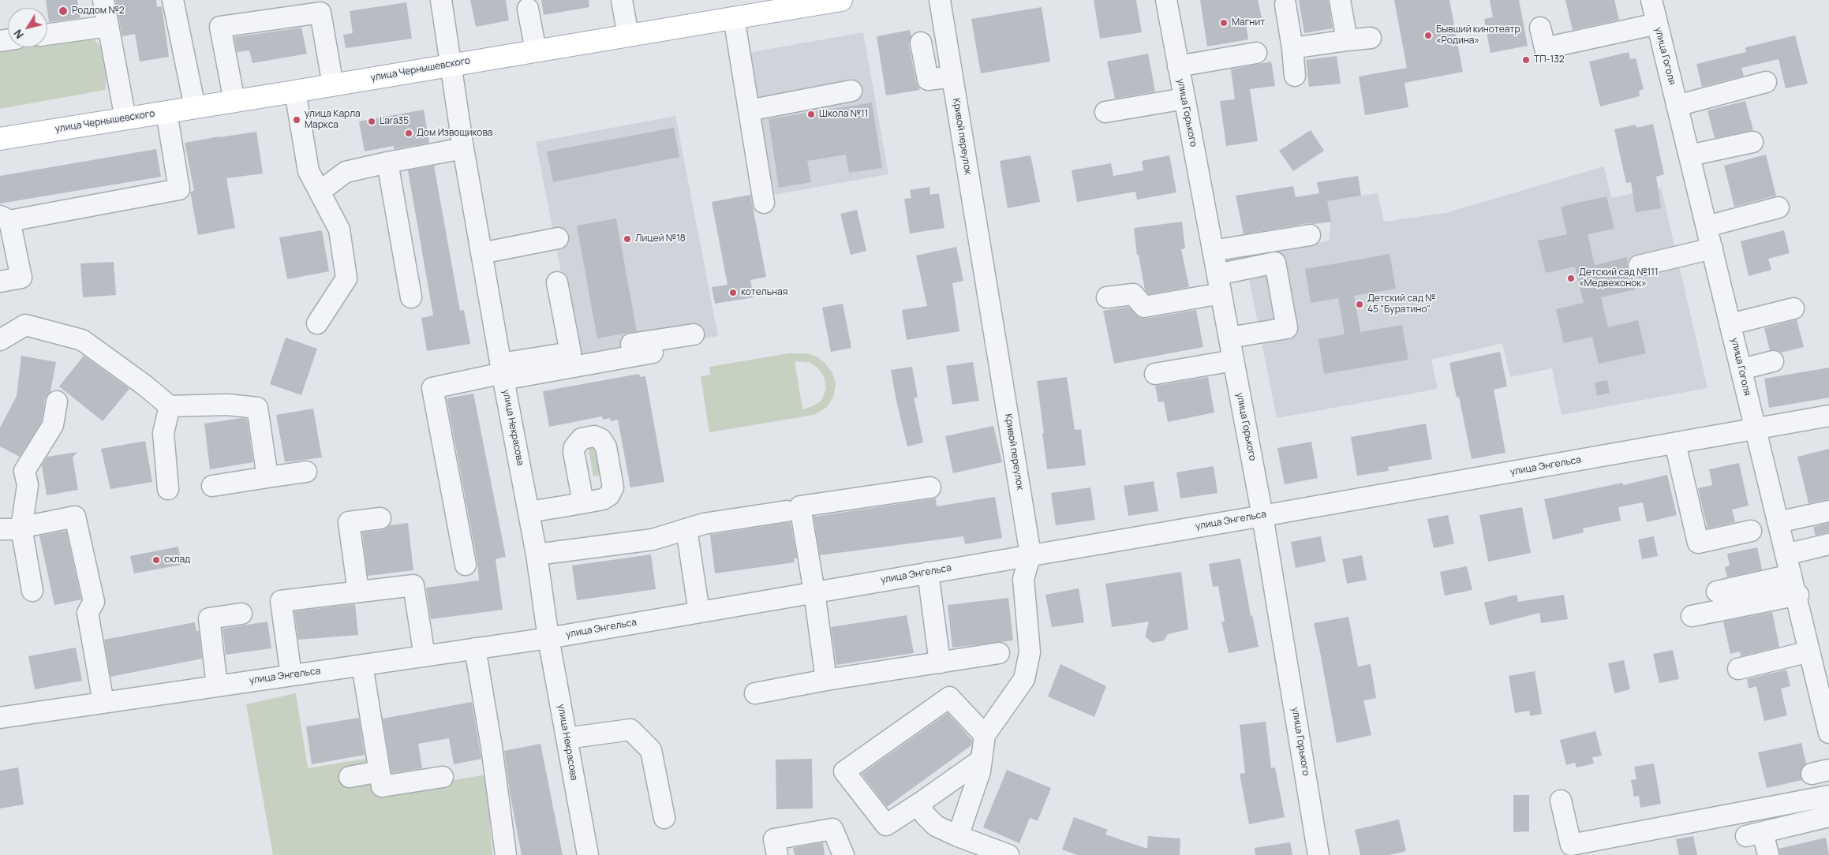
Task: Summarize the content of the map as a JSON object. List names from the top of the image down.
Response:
{
  "streets": {
    "main road": ["улица Чернышевского"],
    "street": [
      "улица Гоголя",
      "улица Горького",
      "Кривой переулок",
      "улица Некрасова",
      "улица Энгельса"
    ]
  },
  "crossings": [
    ["улица Гоголя", "улица Энгельса"],
    ["улица Чернышевского", "улица Некрасова"],
    ["улица Горького", "улица Энгельса"],
    ["Кривой переулок", "улица Энгельса"],
    ["улица Некрасова", "улица Энгельса"]
  ],
  "places": [
    "Роддом №2",
    "Магнит",
    "Бывший кинотеатр «Родина»",
    "ТП-132",
    "Школа №11",
    "улица Карла Маркса",
    "Lara35",
    "Дом Извощикова",
    "Лицей №18",
    "Детский сад №111 «Медвежонок»",
    "котельная",
    "Детский сад № 45 \"Буратино\"",
    "склад"
  ],
  "north": "bottom left"
}
